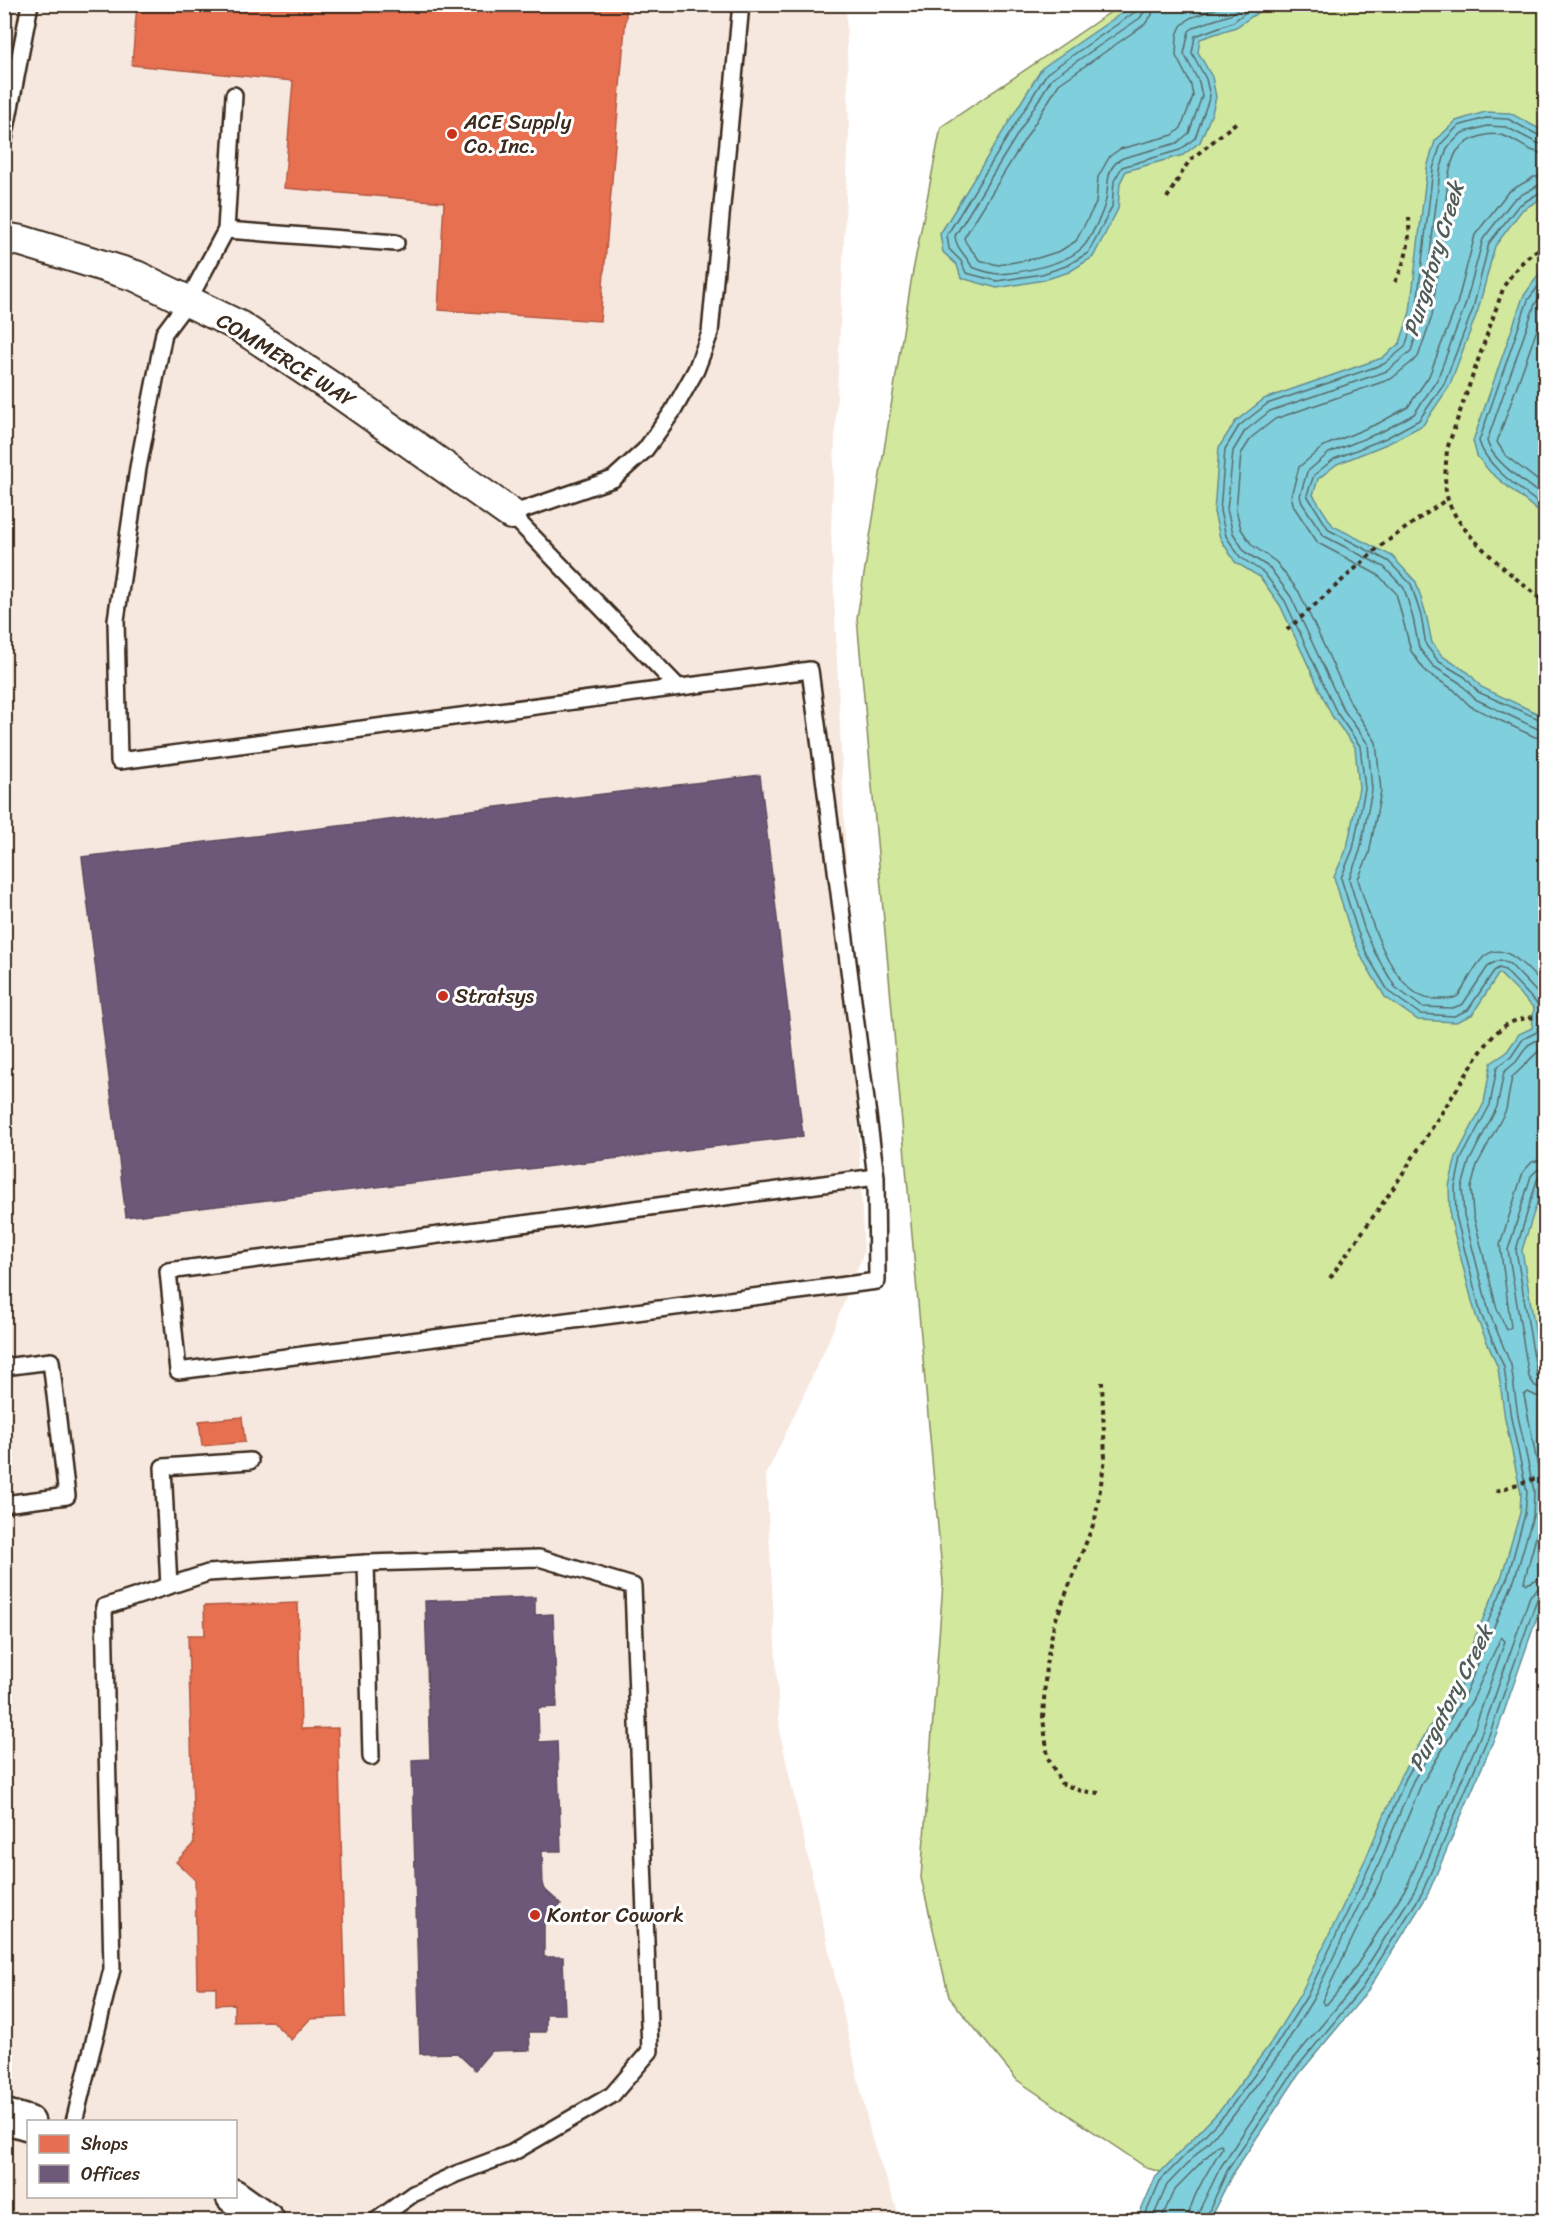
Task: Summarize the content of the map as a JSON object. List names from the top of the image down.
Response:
{
  "streets": {
    "street": ["COMMERCE WAY"]
  },
  "water": ["Purgatory Creek"],
  "places": ["ACE Supply Co. Inc.", "Stratsys", "Kontor Cowork"],
  "legend": ["Shops", "Offices"]
}
